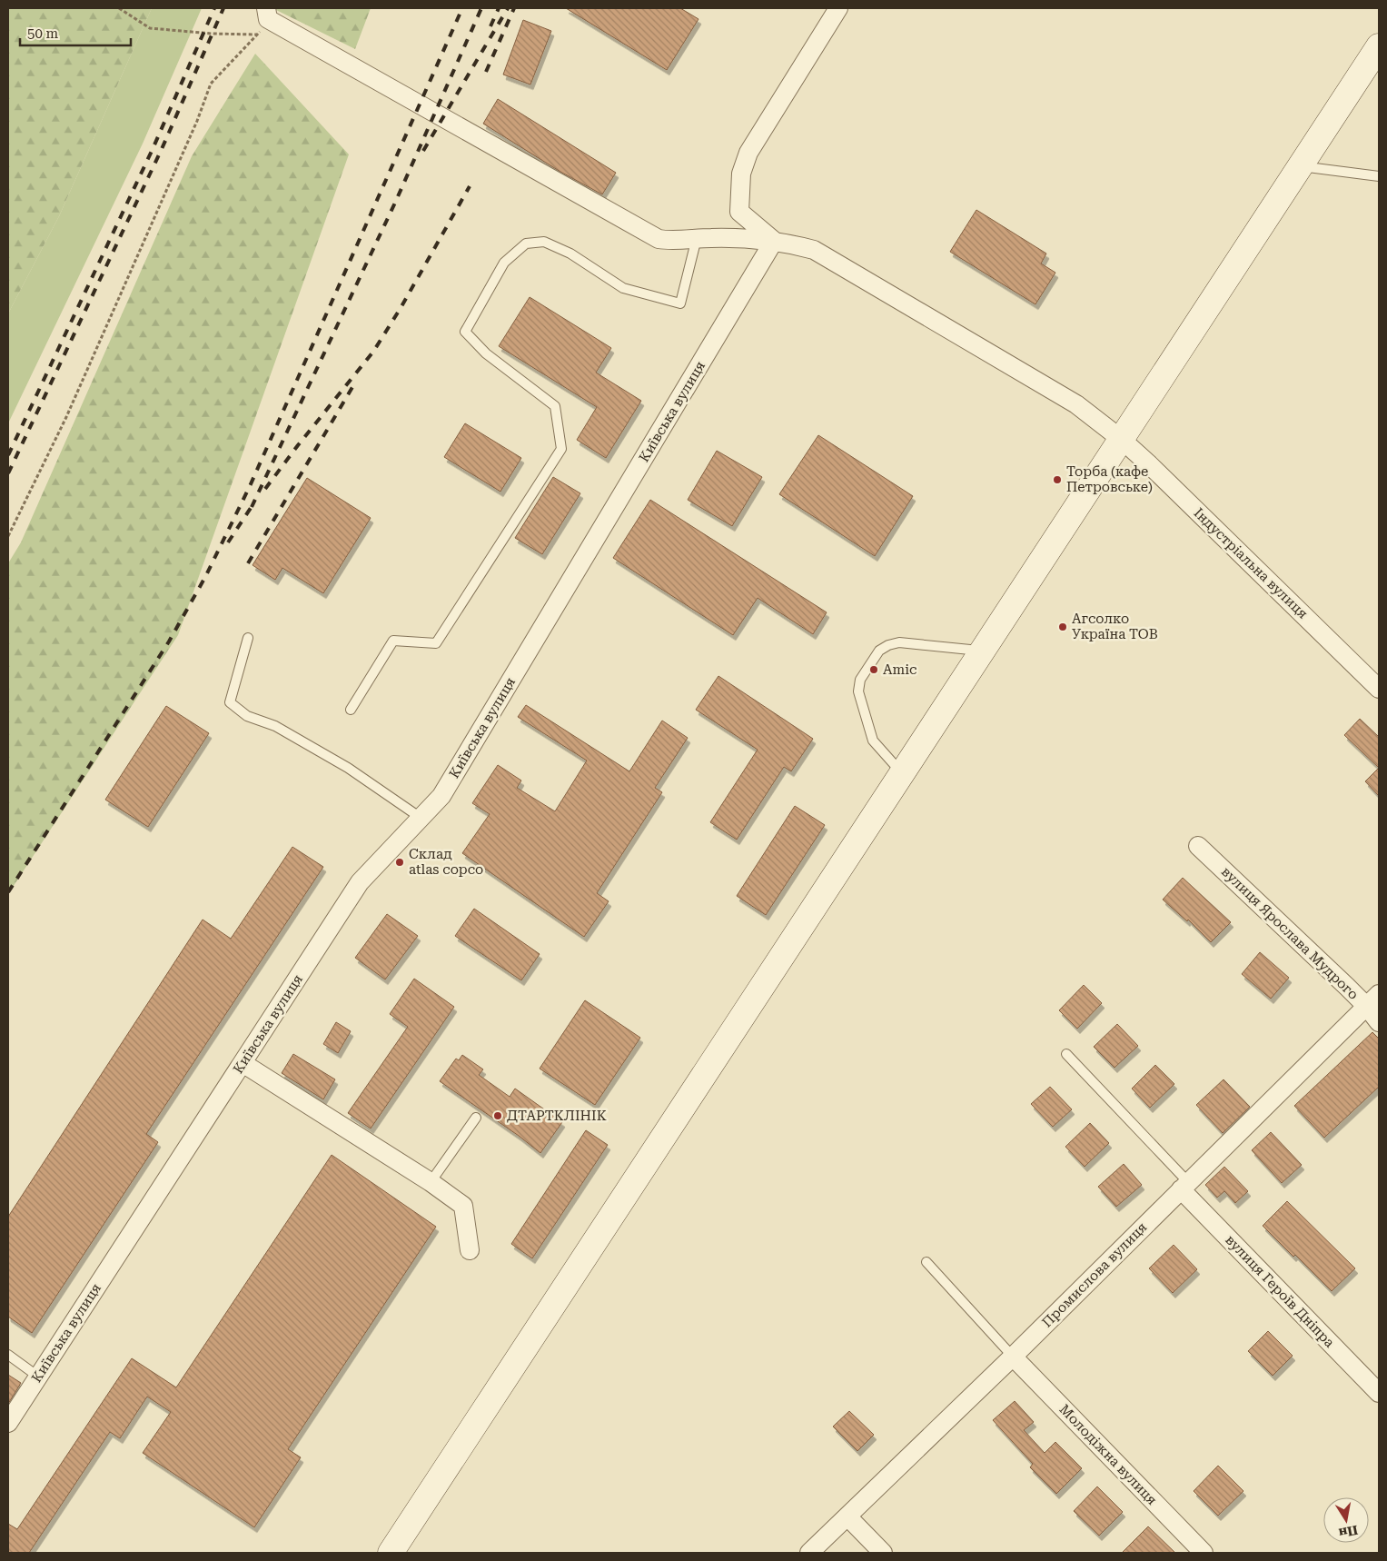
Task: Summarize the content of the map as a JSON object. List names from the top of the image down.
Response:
{
  "streets": {
    "street": [
      "Київська вулиця",
      "Індустріальна вулиця",
      "вулиця Ярослава Мудрого",
      "Промислова вулиця",
      "вулиця Героїв Дніпра",
      "Молодіжна вулиця"
    ]
  },
  "crossings": [
    ["Київська вулиця", "Індустріальна вулиця"],
    ["вулиця Ярослава Мудрого", "Промислова вулиця"],
    ["Промислова вулиця", "вулиця Героїв Дніпра"],
    ["Промислова вулиця", "Молодіжна вулиця"]
  ],
  "places": [
    "Торба (кафе Петровське)",
    "Агсолко Україна ТОВ",
    "Amic",
    "Склад atlas copco",
    "ДТАРТКЛІНІК"
  ],
  "scale_bar": "50 m",
  "north": "bottom"
}
